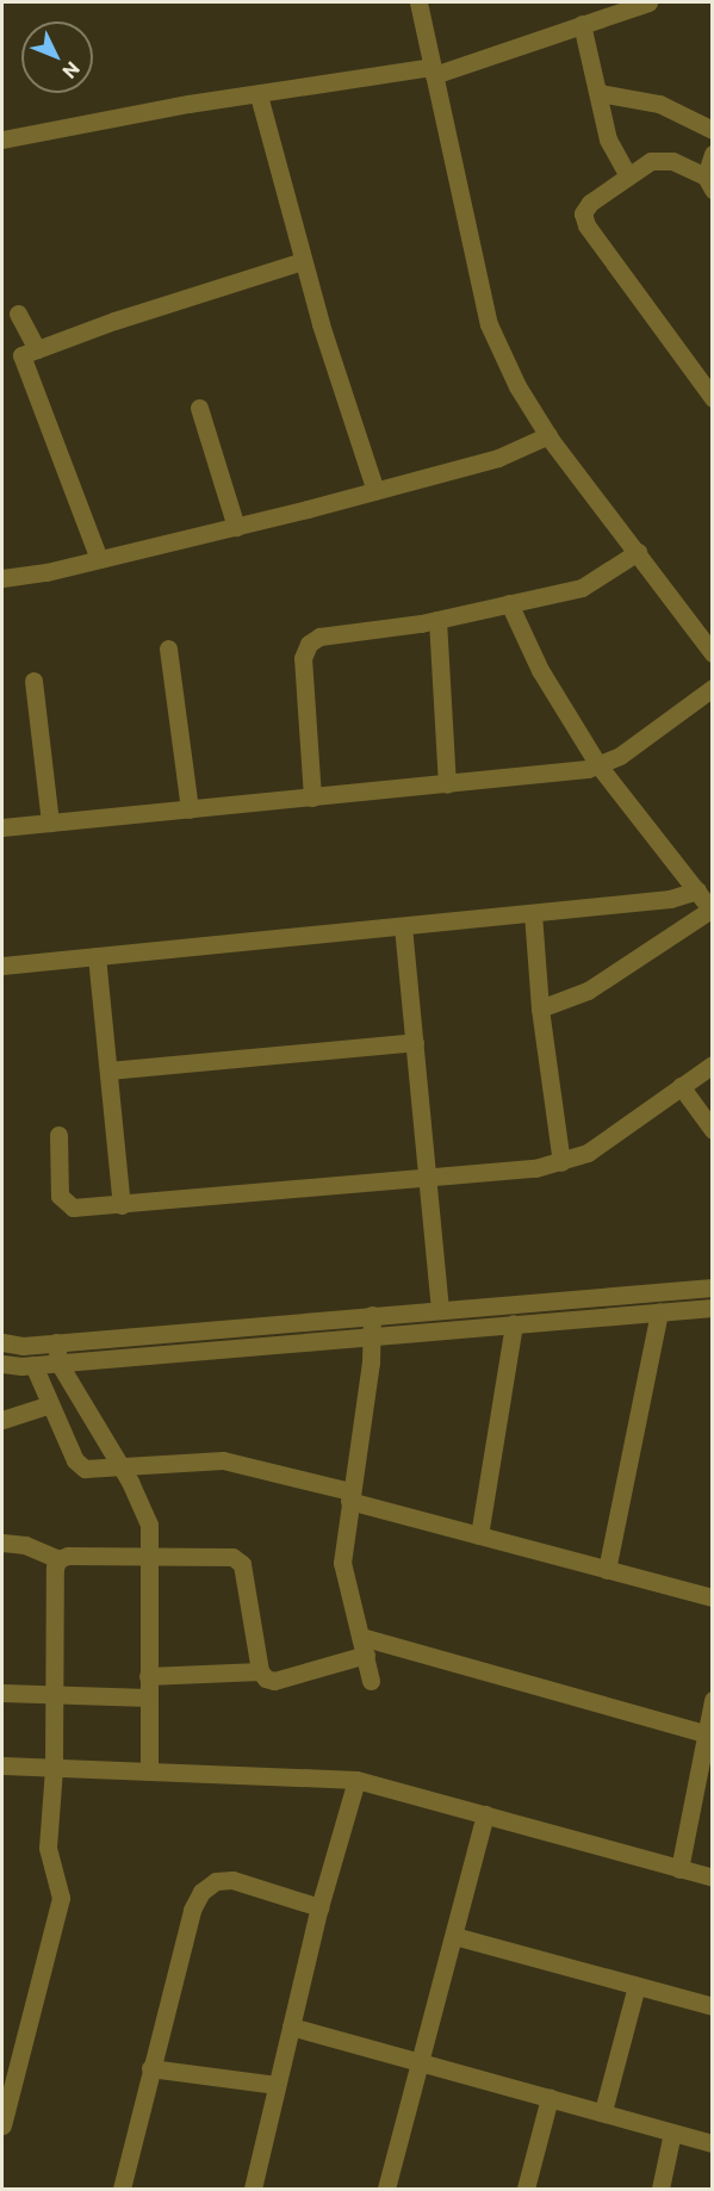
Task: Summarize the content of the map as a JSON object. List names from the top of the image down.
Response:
{
  "north": "bottom right"
}
